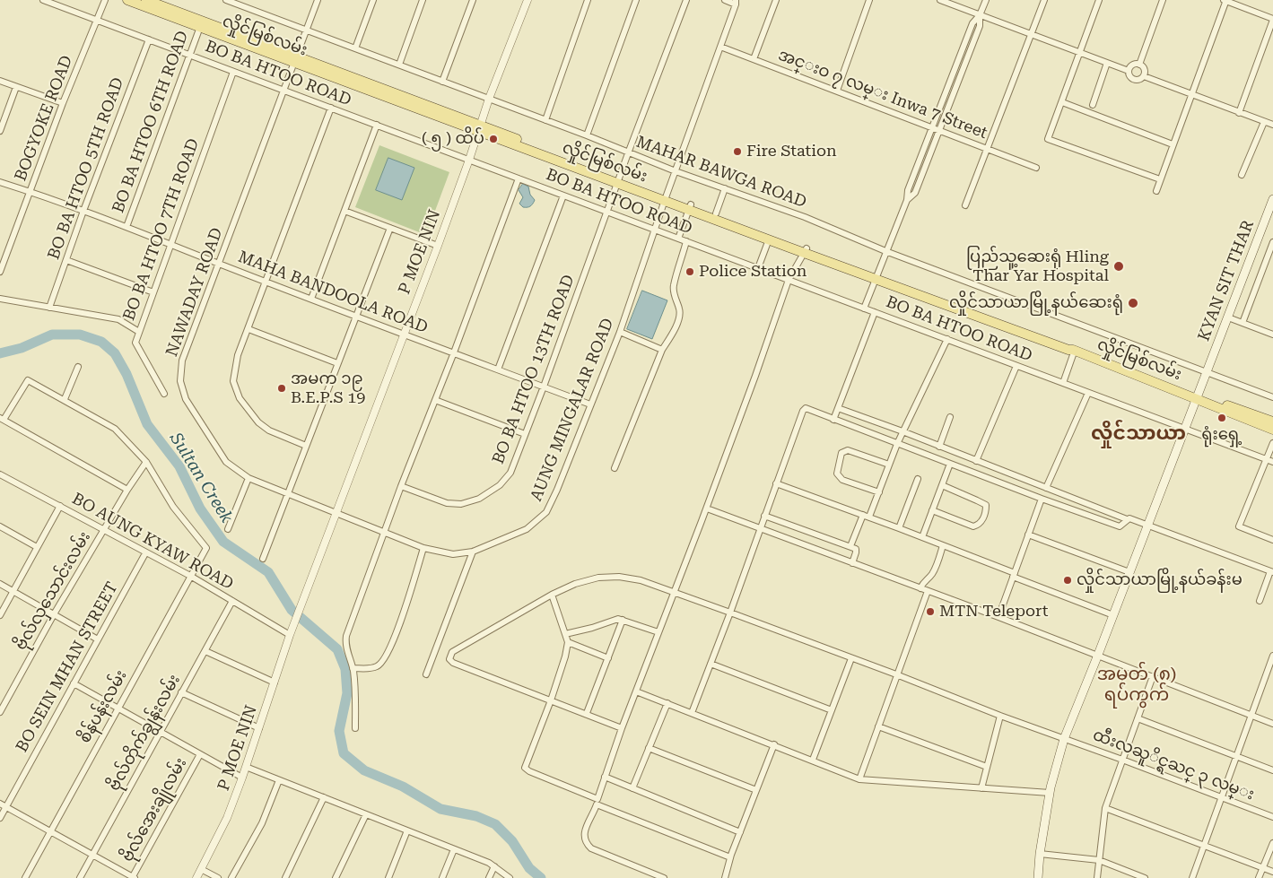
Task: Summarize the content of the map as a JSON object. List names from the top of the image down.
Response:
{
  "streets": {
    "main road": ["လှိုင်မြစ်လမ်း", "KYAN SIT THAR"],
    "street": [
      "BO BA HTOO ROAD",
      "အင္းဝ ၇ လမ္း Inwa 7 Street",
      "BOGYOKE ROAD",
      "BO BA HTOO 6TH ROAD",
      "BO BA HTOO 5TH ROAD",
      "MAHAR BAWGA ROAD",
      "BO BA HTOO 7TH ROAD",
      "P MOE NIN",
      "NAWADAY ROAD",
      "MAHA BANDOOLA ROAD",
      "BO BA HTOO 13TH ROAD",
      "AUNG MINGALAR ROAD",
      "BO AUNG KYAW ROAD",
      "ဗိုလ်လှသောင်းလမ်း",
      "BO SEIN MHAN STREET",
      "စိန်ပန်းလမ်း",
      "ဗိုလ်တိုက်ချွန်းလမ်း",
      "ထီးလႀူိင္ရႀင္ ၃ လမ္း",
      "ဗိုလ်အေးချိုလမ်း"
    ]
  },
  "crossings": [
    ["လှိုင်မြစ်လမ်း", "BO BA HTOO 6TH ROAD"],
    ["လှိုင်မြစ်လမ်း", "P MOE NIN"],
    ["လှိုင်မြစ်လမ်း", "KYAN SIT THAR"],
    ["လှိုင်မြစ်လမ်း", "NAWADAY ROAD"],
    ["လှိုင်မြစ်လမ်း", "BO BA HTOO 13TH ROAD"],
    ["လှိုင်မြစ်လမ်း", "AUNG MINGALAR ROAD"],
    ["BO BA HTOO ROAD", "BOGYOKE ROAD"],
    ["BO BA HTOO ROAD", "BO BA HTOO 6TH ROAD"],
    ["BO BA HTOO ROAD", "BO BA HTOO 5TH ROAD"],
    ["BO BA HTOO ROAD", "BO BA HTOO 7TH ROAD"],
    ["BO BA HTOO ROAD", "P MOE NIN"],
    ["BO BA HTOO ROAD", "KYAN SIT THAR"],
    ["BO BA HTOO ROAD", "NAWADAY ROAD"],
    ["BO BA HTOO ROAD", "BO BA HTOO 13TH ROAD"],
    ["BO BA HTOO ROAD", "AUNG MINGALAR ROAD"],
    ["အင္းဝ ၇ လမ္း Inwa 7 Street", "AUNG MINGALAR ROAD"],
    ["BOGYOKE ROAD", "MAHA BANDOOLA ROAD"],
    ["BO BA HTOO 6TH ROAD", "MAHA BANDOOLA ROAD"],
    ["BO BA HTOO 5TH ROAD", "MAHA BANDOOLA ROAD"],
    ["MAHAR BAWGA ROAD", "P MOE NIN"],
    ["MAHAR BAWGA ROAD", "KYAN SIT THAR"],
    ["MAHAR BAWGA ROAD", "NAWADAY ROAD"],
    ["MAHAR BAWGA ROAD", "BO BA HTOO 13TH ROAD"],
    ["MAHAR BAWGA ROAD", "AUNG MINGALAR ROAD"],
    ["BO BA HTOO 7TH ROAD", "MAHA BANDOOLA ROAD"],
    ["P MOE NIN", "NAWADAY ROAD"],
    ["P MOE NIN", "MAHA BANDOOLA ROAD"],
    ["P MOE NIN", "AUNG MINGALAR ROAD"],
    ["P MOE NIN", "BO AUNG KYAW ROAD"],
    ["KYAN SIT THAR", "ထီးလႀူိင္ရႀင္ ၃ လမ္း"],
    ["NAWADAY ROAD", "MAHA BANDOOLA ROAD"],
    ["NAWADAY ROAD", "AUNG MINGALAR ROAD"],
    ["MAHA BANDOOLA ROAD", "BO BA HTOO 13TH ROAD"],
    ["MAHA BANDOOLA ROAD", "AUNG MINGALAR ROAD"],
    ["BO AUNG KYAW ROAD", "ဗိုလ်လှသောင်းလမ်း"],
    ["BO AUNG KYAW ROAD", "BO SEIN MHAN STREET"],
    ["BO AUNG KYAW ROAD", "စိန်ပန်းလမ်း"],
    ["BO AUNG KYAW ROAD", "ဗိုလ်တိုက်ချွန်းလမ်း"],
    ["ဗိုလ်လှသောင်းလမ်း", "စိန်ပန်းလမ်း"]
  ],
  "districts": ["လှိုင်သာယာ", "အမှတ် (၈) ရပ်ကွက်"],
  "water": ["Sultan Creek"],
  "places": [
    "( ၅ ) ထိပ်",
    "Fire Station",
    "ပြည်သူ့ဆေးရုံ Hling Thar Yar Hospital",
    "Police Station",
    "လှိုင်သာယာမြို့နယ်ဆေးရုံ",
    "အမက ၁၉ B.E.P.S 19",
    "ရုံးရှေ့",
    "လှိုင်သာယာမြို့နယ်ခန်းမ",
    "MTN Teleport"
  ]
}
